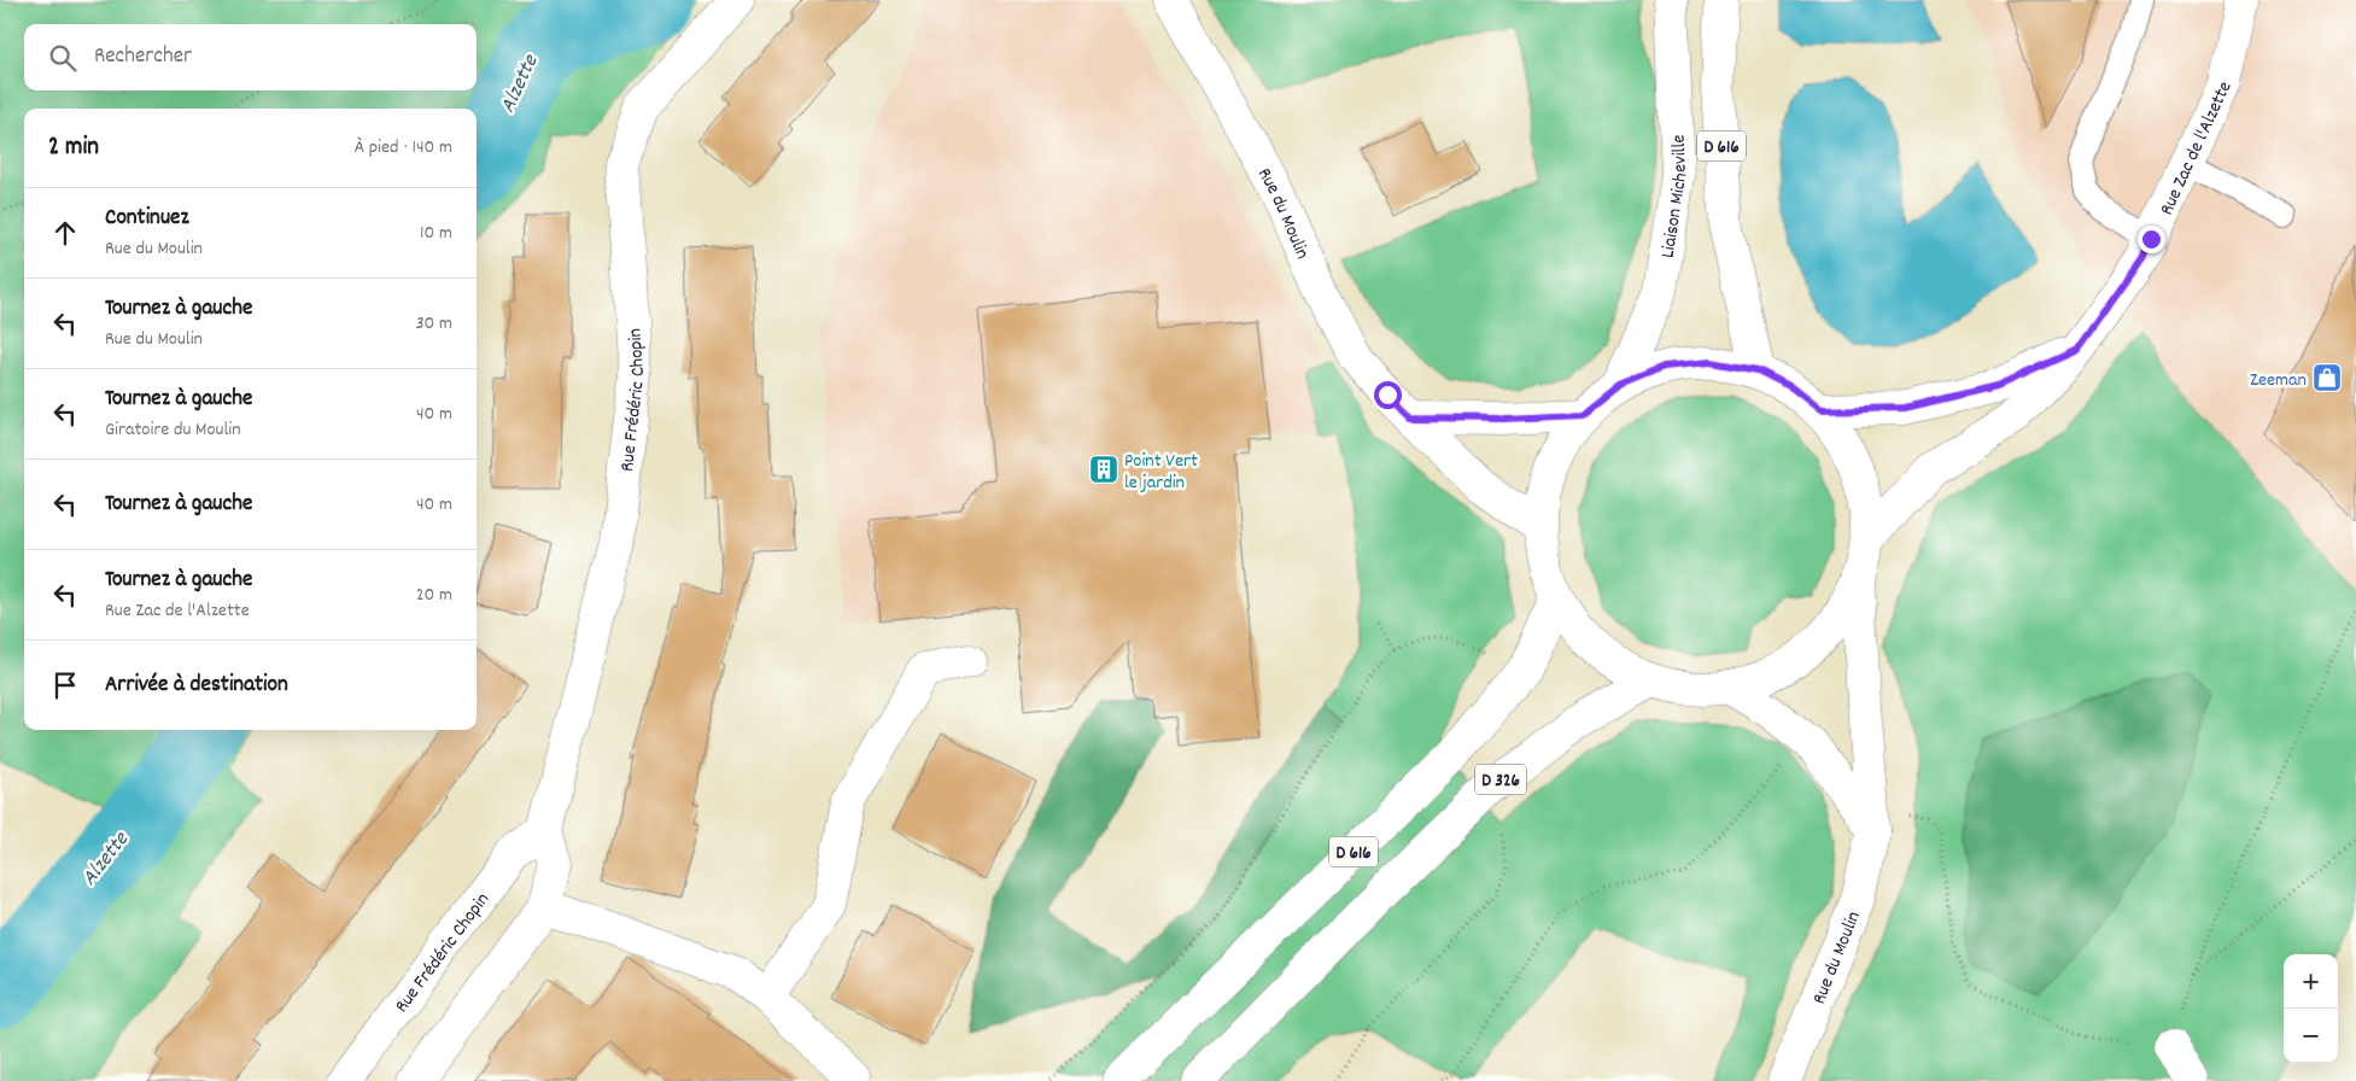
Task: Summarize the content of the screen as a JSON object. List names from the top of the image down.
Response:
{
  "streets": {
    "main road": [
      "D 616",
      "Rue Zac de l'Alzette",
      "Liaison Micheville",
      "Rue du Moulin",
      "Rue Frédéric Chopin",
      "D 326"
    ]
  },
  "water": ["Alzette"],
  "places": {
    "shop": ["Zeeman"],
    "building": ["Point Vert le jardin"]
  },
  "page": {
    "search": "Rechercher",
    "heading": ["2 min", "À pied · 140 m"],
    "list": [
      ["Continuez", "Rue du Moulin", "10 m"],
      ["Tournez à gauche", "Rue du Moulin", "30 m"],
      ["Tournez à gauche", "Giratoire du Moulin", "40 m"],
      ["Tournez à gauche", "40 m"],
      ["Tournez à gauche", "Rue Zac de l'Alzette", "20 m"],
      "Arrivée à destination"
    ],
    "map_buttons": ["+", "−"]
  }
}
